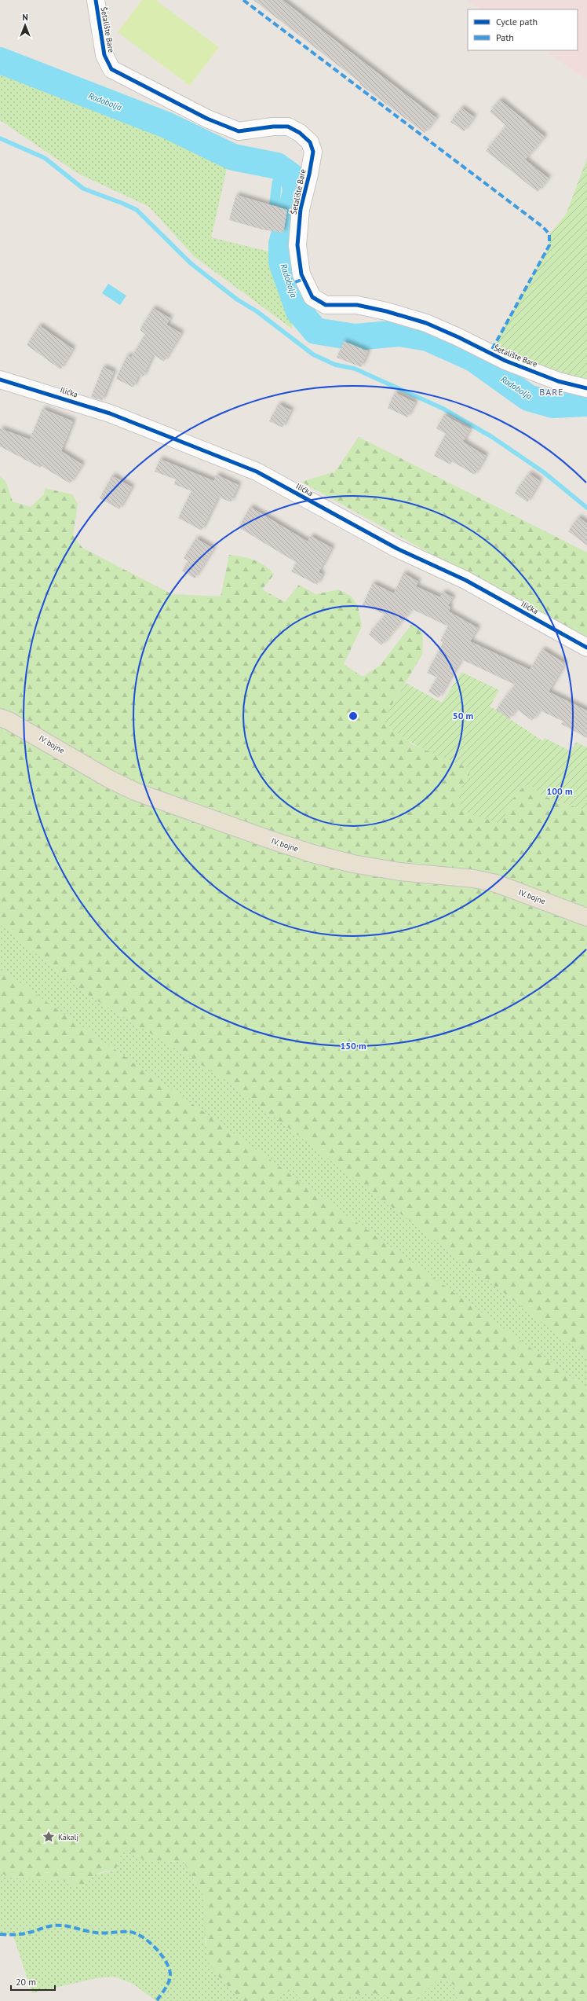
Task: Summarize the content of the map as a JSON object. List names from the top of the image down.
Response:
{
  "streets": {
    "main road": ["IV. bojne"],
    "street": ["Šetalište Bare", "Ilićka"]
  },
  "districts": ["BARE"],
  "water": ["Radobolja"],
  "places": {
    "place": ["Kakalj"]
  },
  "legend": ["Cycle path", "Path"],
  "scale_bar": "20 m",
  "north": "top",
  "rings": ["50 m", "100 m", "150 m"]
}
